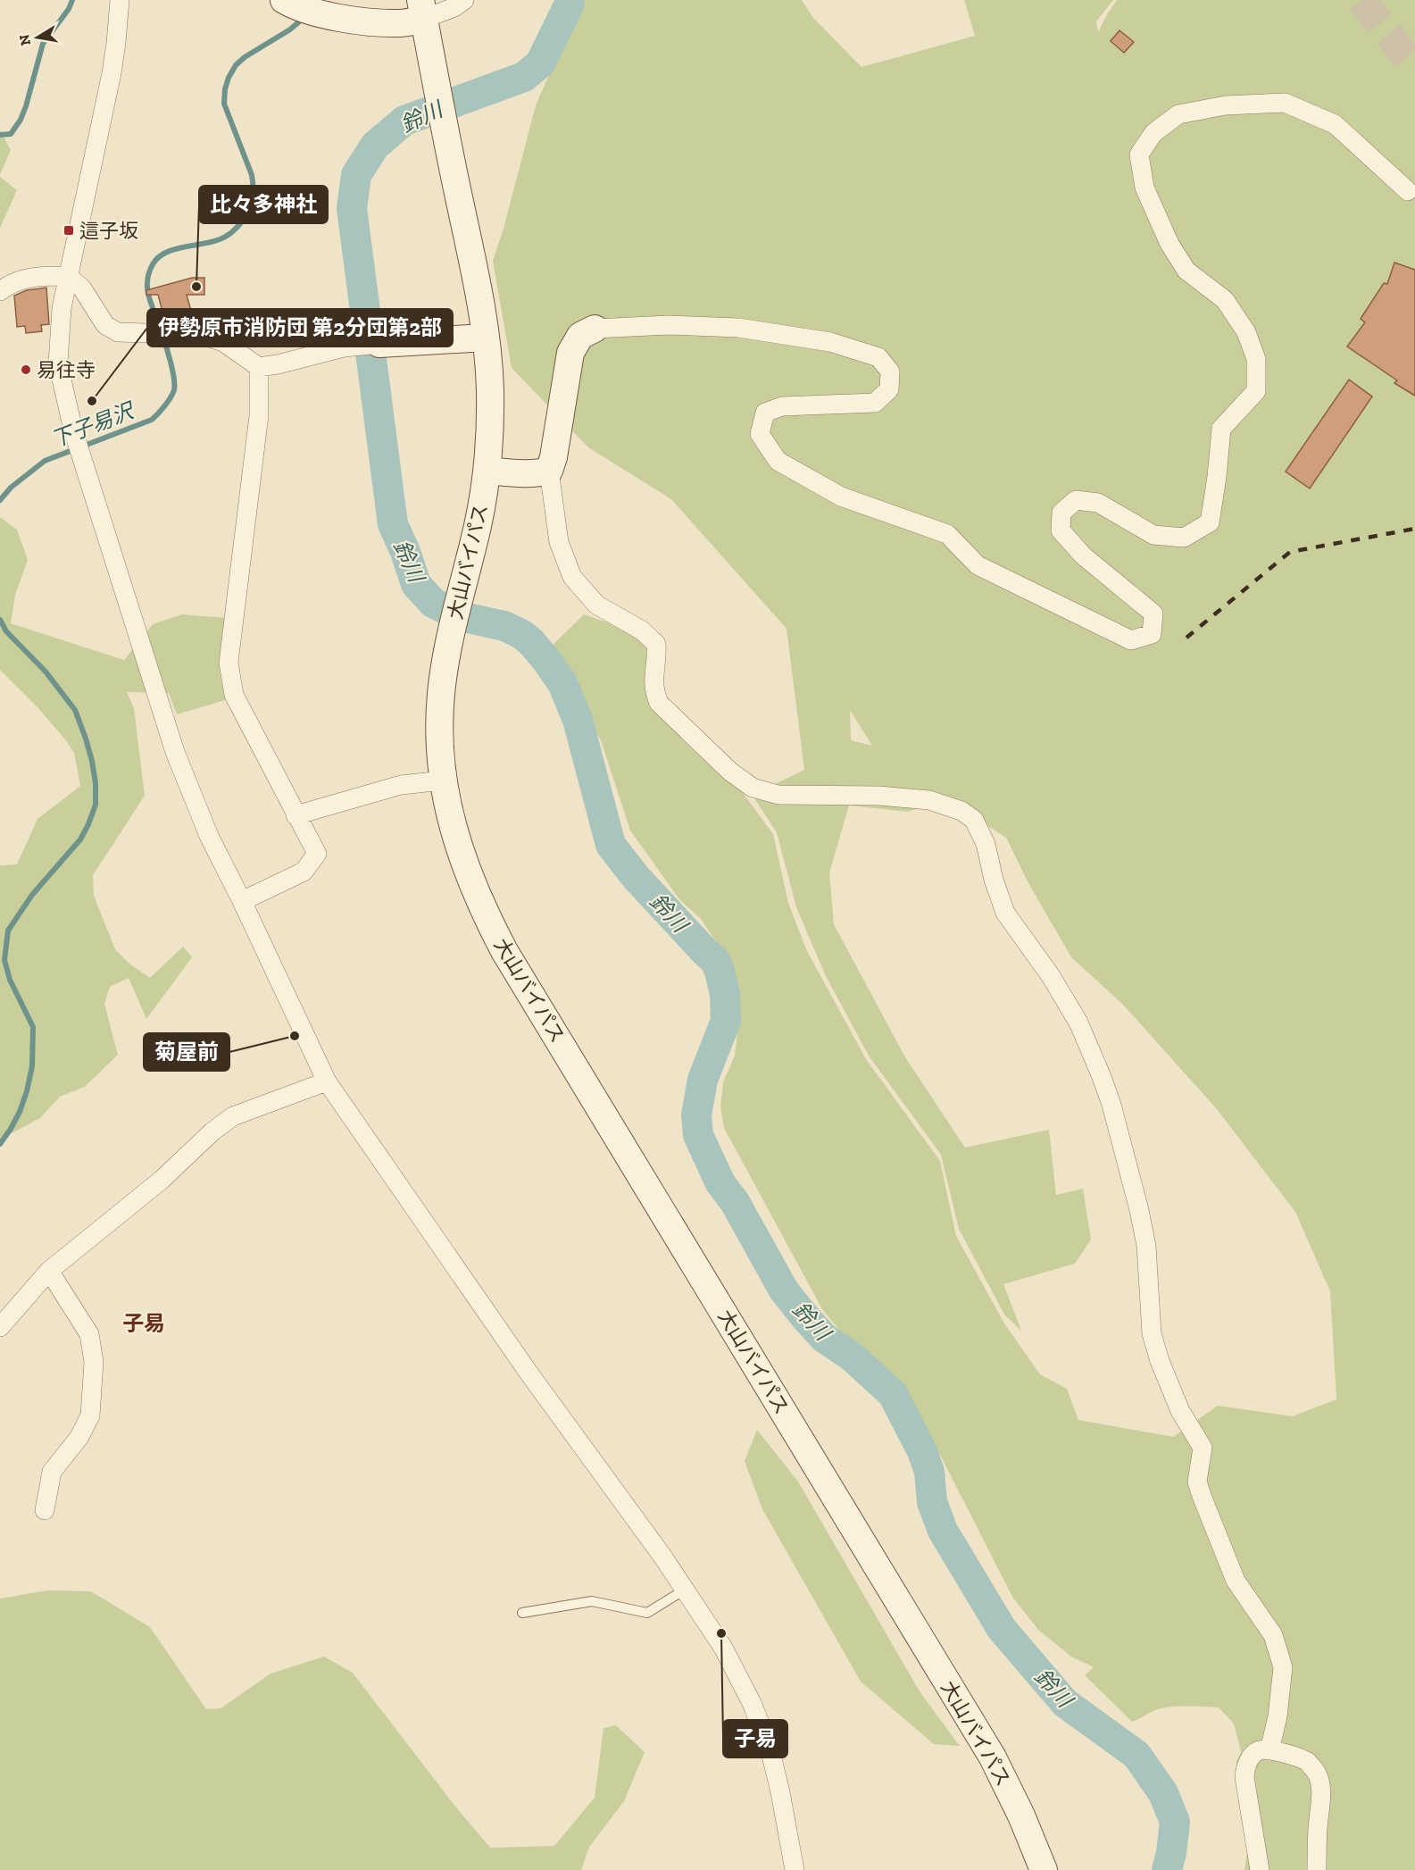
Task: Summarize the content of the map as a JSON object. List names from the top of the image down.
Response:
{
  "streets": {
    "main road": ["大山バイパス"]
  },
  "districts": ["子易"],
  "water": ["鈴川", "下子易沢"],
  "places": {
    "transit": ["這子坂"],
    "other": [
      "比々多神社",
      "易往寺",
      "伊勢原市消防団 第2分団第2部",
      "菊屋前",
      "子易"
    ]
  },
  "north": "left"
}
